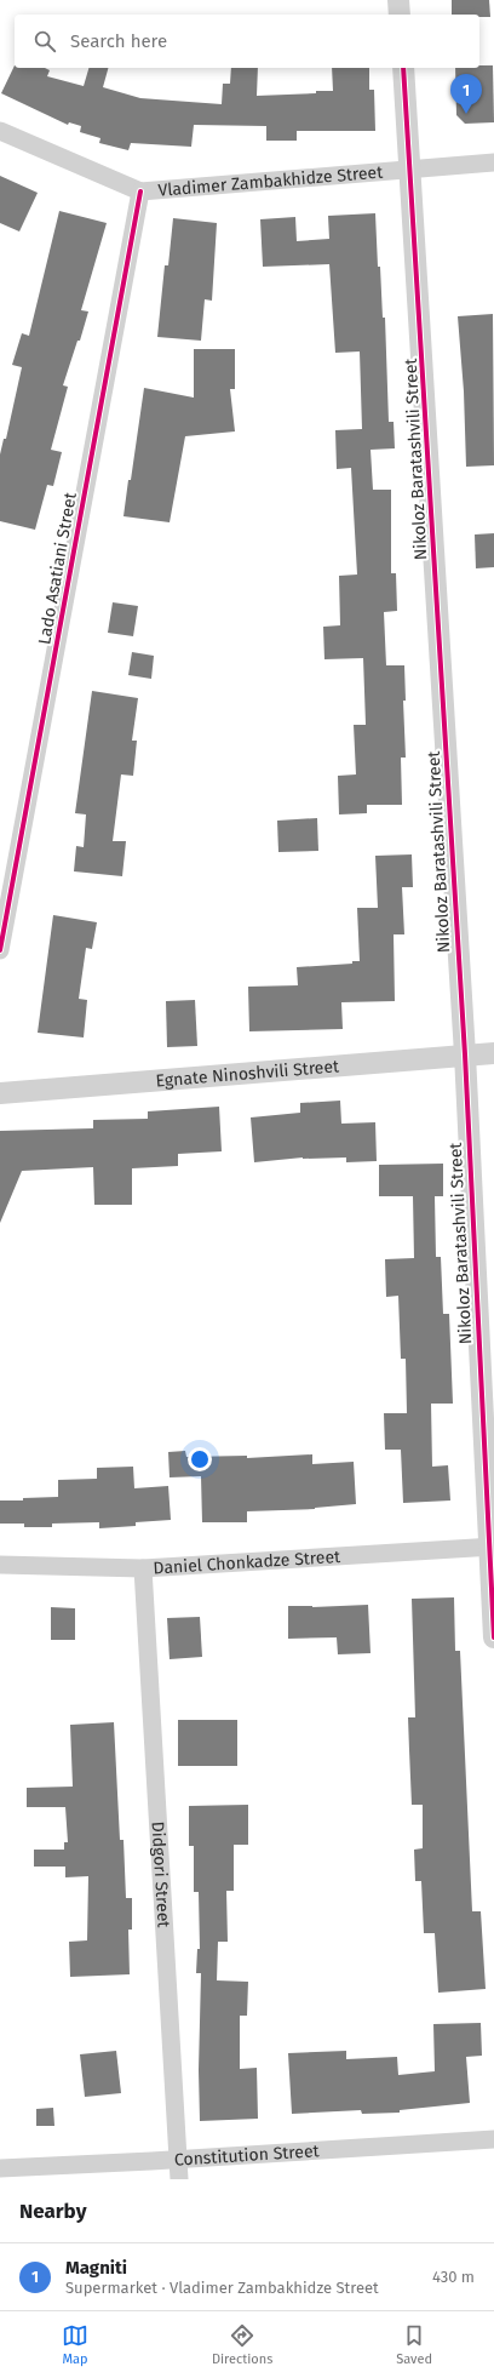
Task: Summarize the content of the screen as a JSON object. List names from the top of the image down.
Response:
{
  "streets": {
    "street": [
      "Vladimer Zambakhidze Street",
      "Nikoloz Baratashvili Street",
      "Lado Asatiani Street",
      "Egnate Ninoshvili Street",
      "Daniel Chonkadze Street",
      "Didgori Street",
      "Constitution Street"
    ]
  },
  "crossings": [
    ["Vladimer Zambakhidze Street", "Nikoloz Baratashvili Street"],
    ["Vladimer Zambakhidze Street", "Lado Asatiani Street"],
    ["Nikoloz Baratashvili Street", "Egnate Ninoshvili Street"],
    ["Nikoloz Baratashvili Street", "Daniel Chonkadze Street"],
    ["Daniel Chonkadze Street", "Didgori Street"],
    ["Didgori Street", "Constitution Street"]
  ],
  "page": {
    "search": "Search here",
    "pins": "1",
    "heading": "Nearby",
    "list": [
      {
        "mark": "1",
        "name": "Magniti",
        "note": "Supermarket · Vladimer Zambakhidze Street",
        "value": "430 m"
      }
    ],
    "nav": ["Map", "Directions", "Saved"]
  }
}
